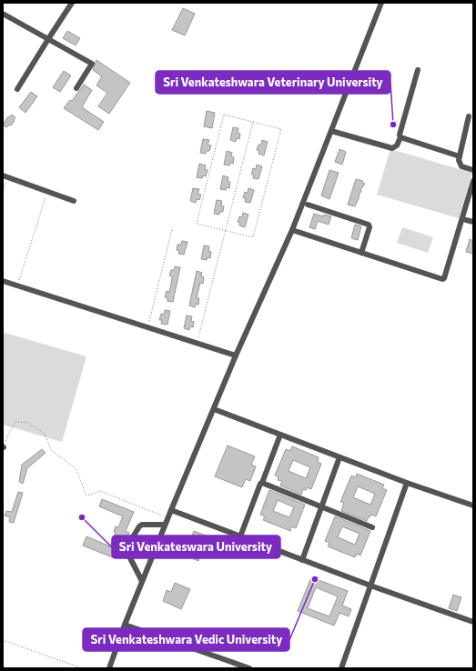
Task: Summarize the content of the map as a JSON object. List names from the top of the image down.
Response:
{
  "places": ["Sri Venkateshwara Veterinary University", "Sri Venkateswara University", "Sri Venkateshwara Vedic University"]
}
